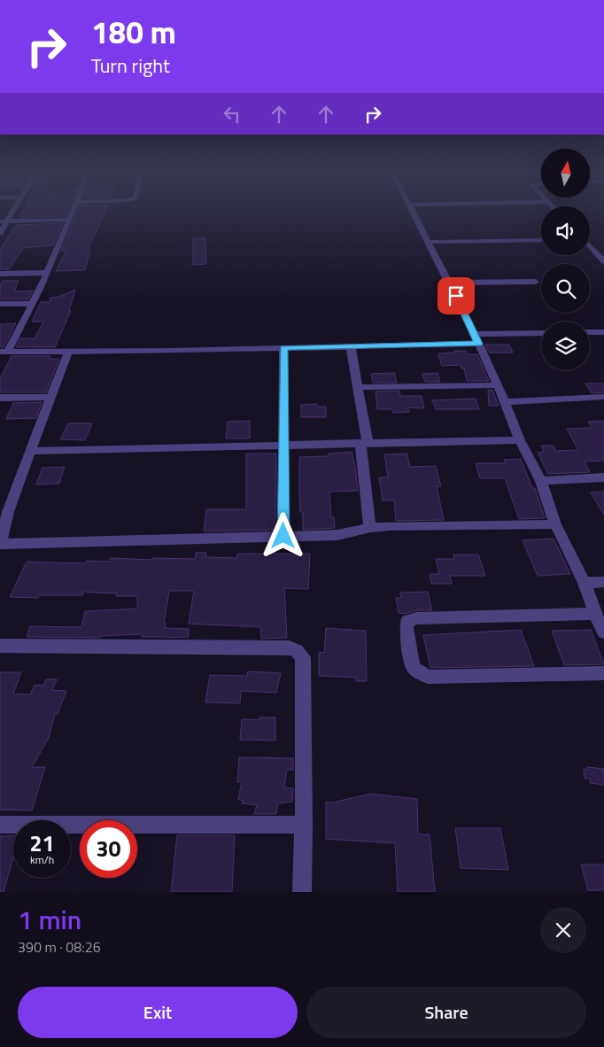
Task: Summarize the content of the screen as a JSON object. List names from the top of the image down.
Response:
{
  "north": "top",
  "page": {
    "turn": ["180 m", "Turn right"],
    "speed": "21 km/h",
    "limit": "30",
    "heading": ["1 min", "390 m · 08:26"],
    "buttons": ["Exit", "Share"]
  }
}
